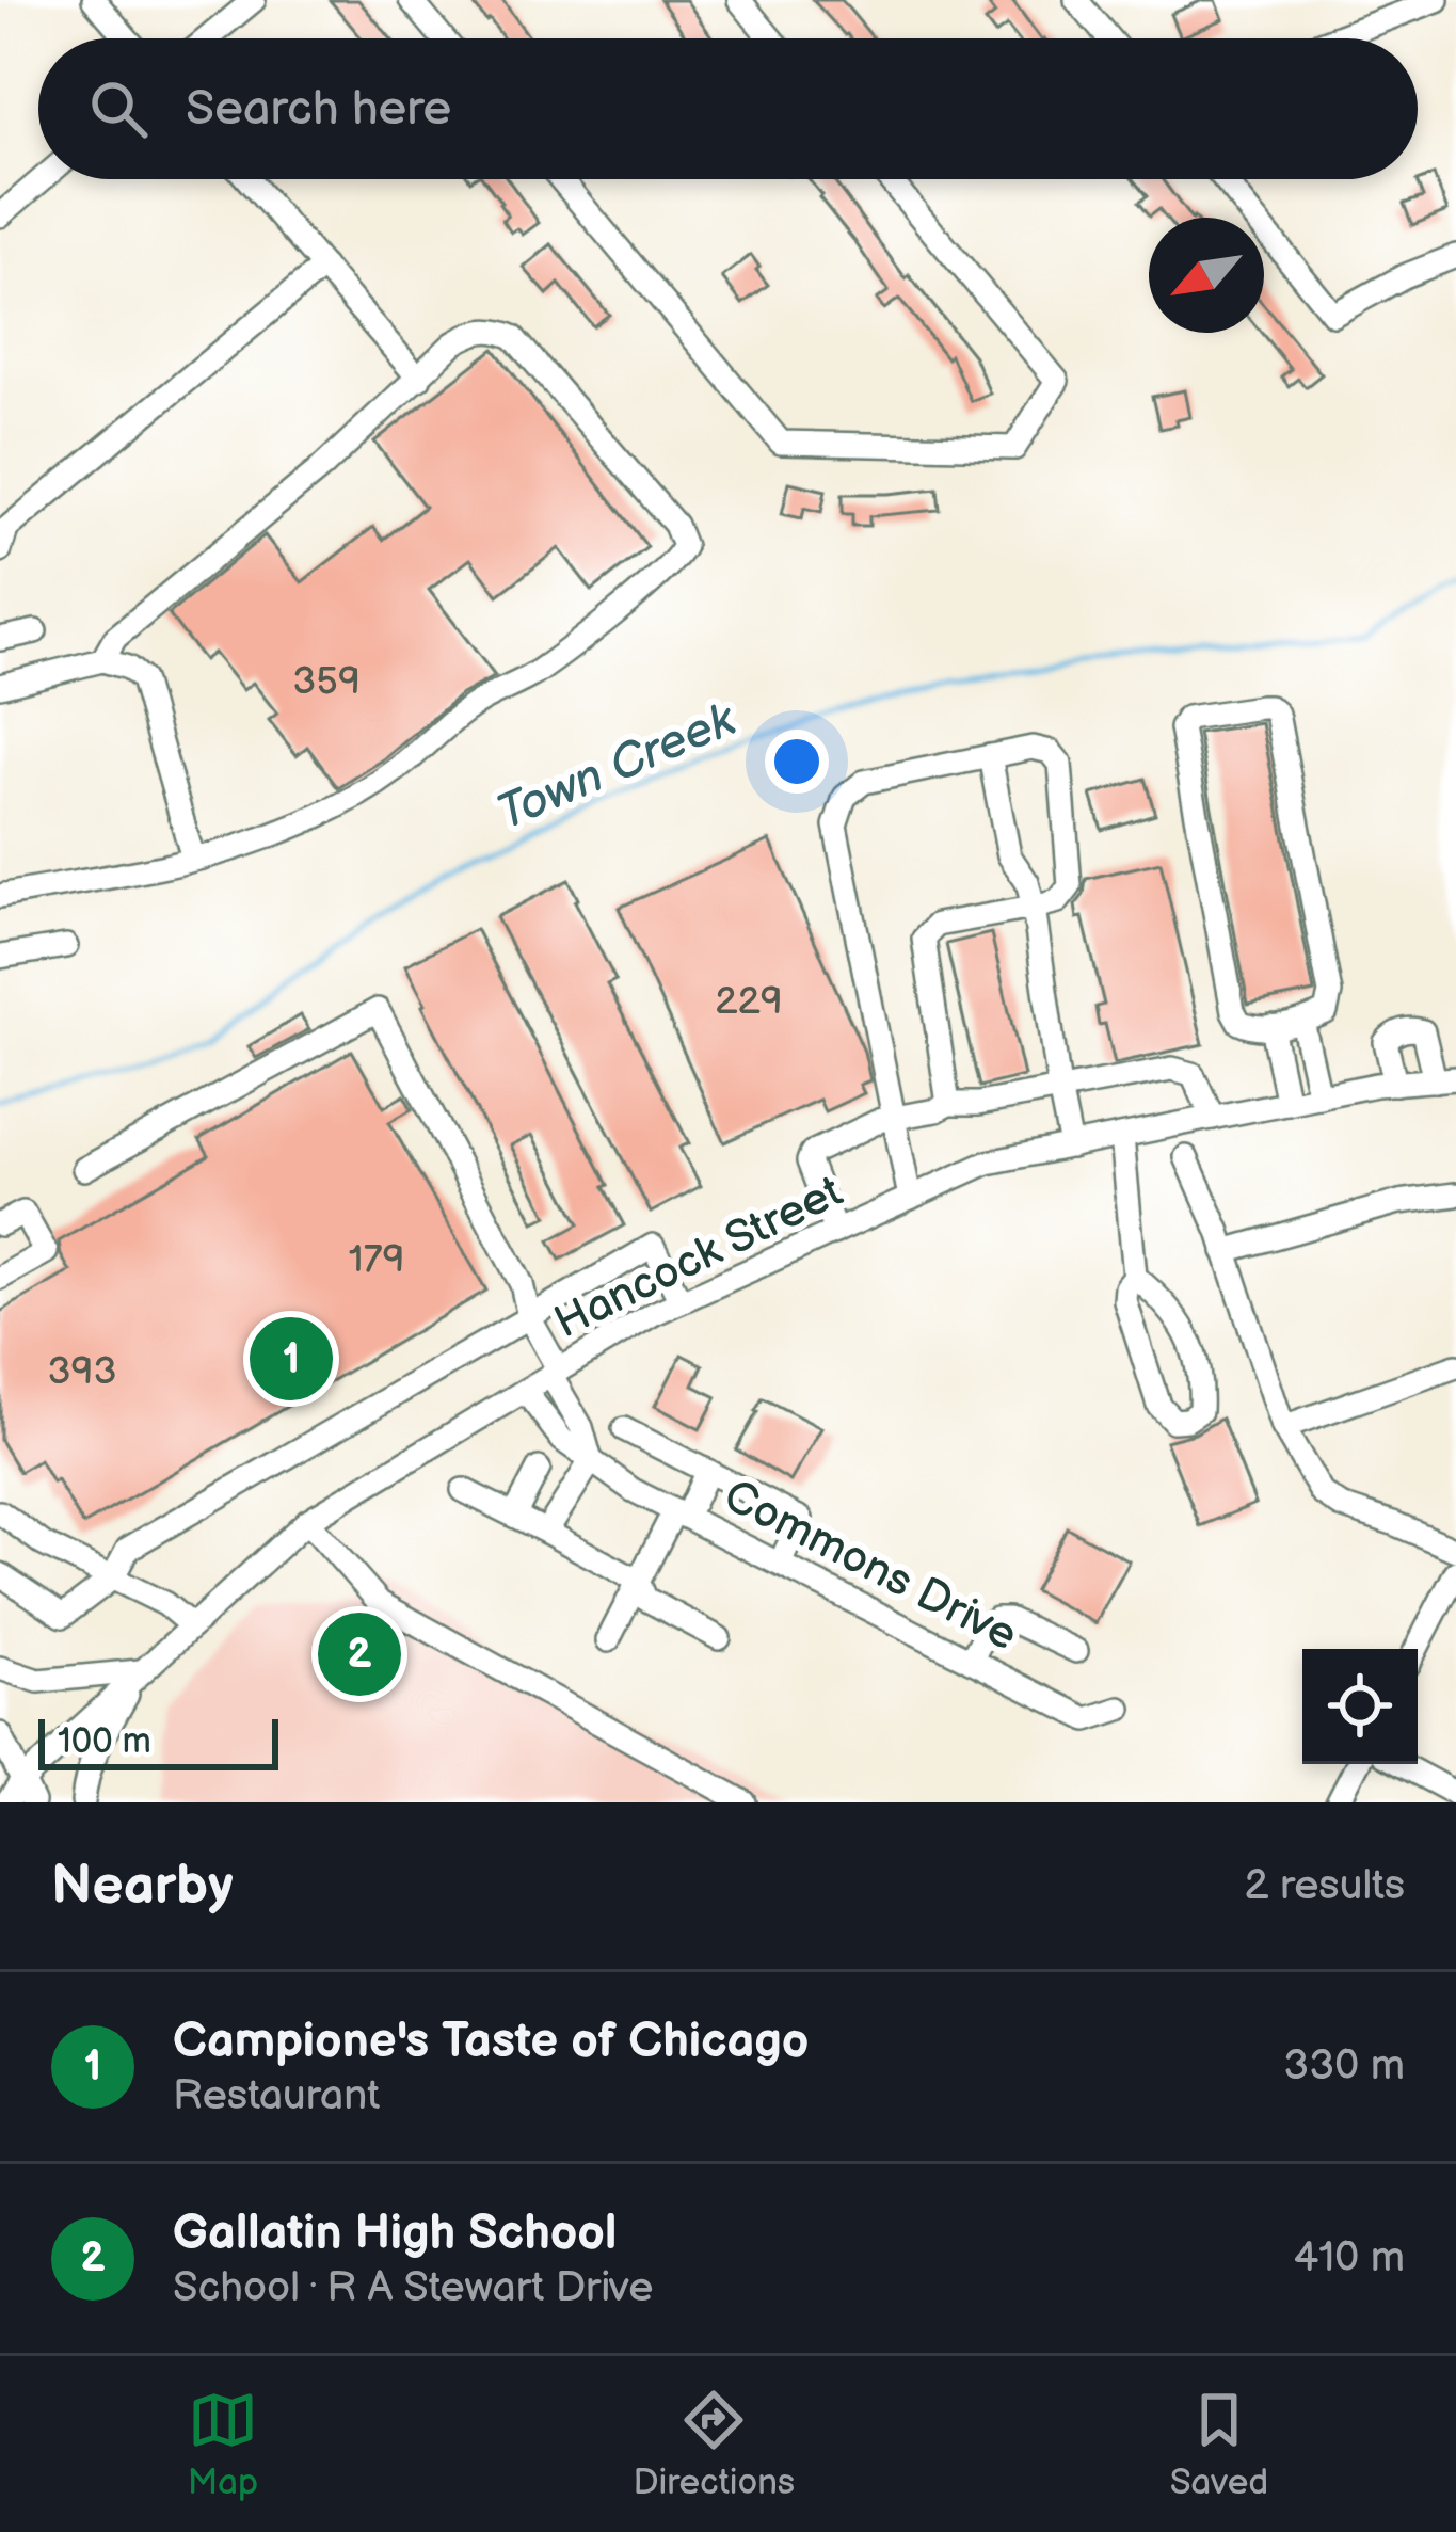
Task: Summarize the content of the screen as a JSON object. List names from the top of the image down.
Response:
{
  "streets": {
    "street": ["Hancock Street", "Commons Drive"]
  },
  "crossings": [
    ["Hancock Street", "Commons Drive"]
  ],
  "water": ["Town Creek"],
  "house_numbers": [
    "359",
    "229",
    "179",
    "393"
  ],
  "scale_bar": "100 m",
  "north": "bottom left",
  "page": {
    "search": "Search here",
    "pins": ["1", "2"],
    "scale": "100 m",
    "heading": ["Nearby", "2 results"],
    "list": [
      {
        "mark": "1",
        "name": "Campione's Taste of Chicago",
        "note": "Restaurant",
        "value": "330 m"
      },
      {
        "mark": "2",
        "name": "Gallatin High School",
        "note": "School · R A Stewart Drive",
        "value": "410 m"
      }
    ],
    "nav": ["Map", "Directions", "Saved"]
  }
}
